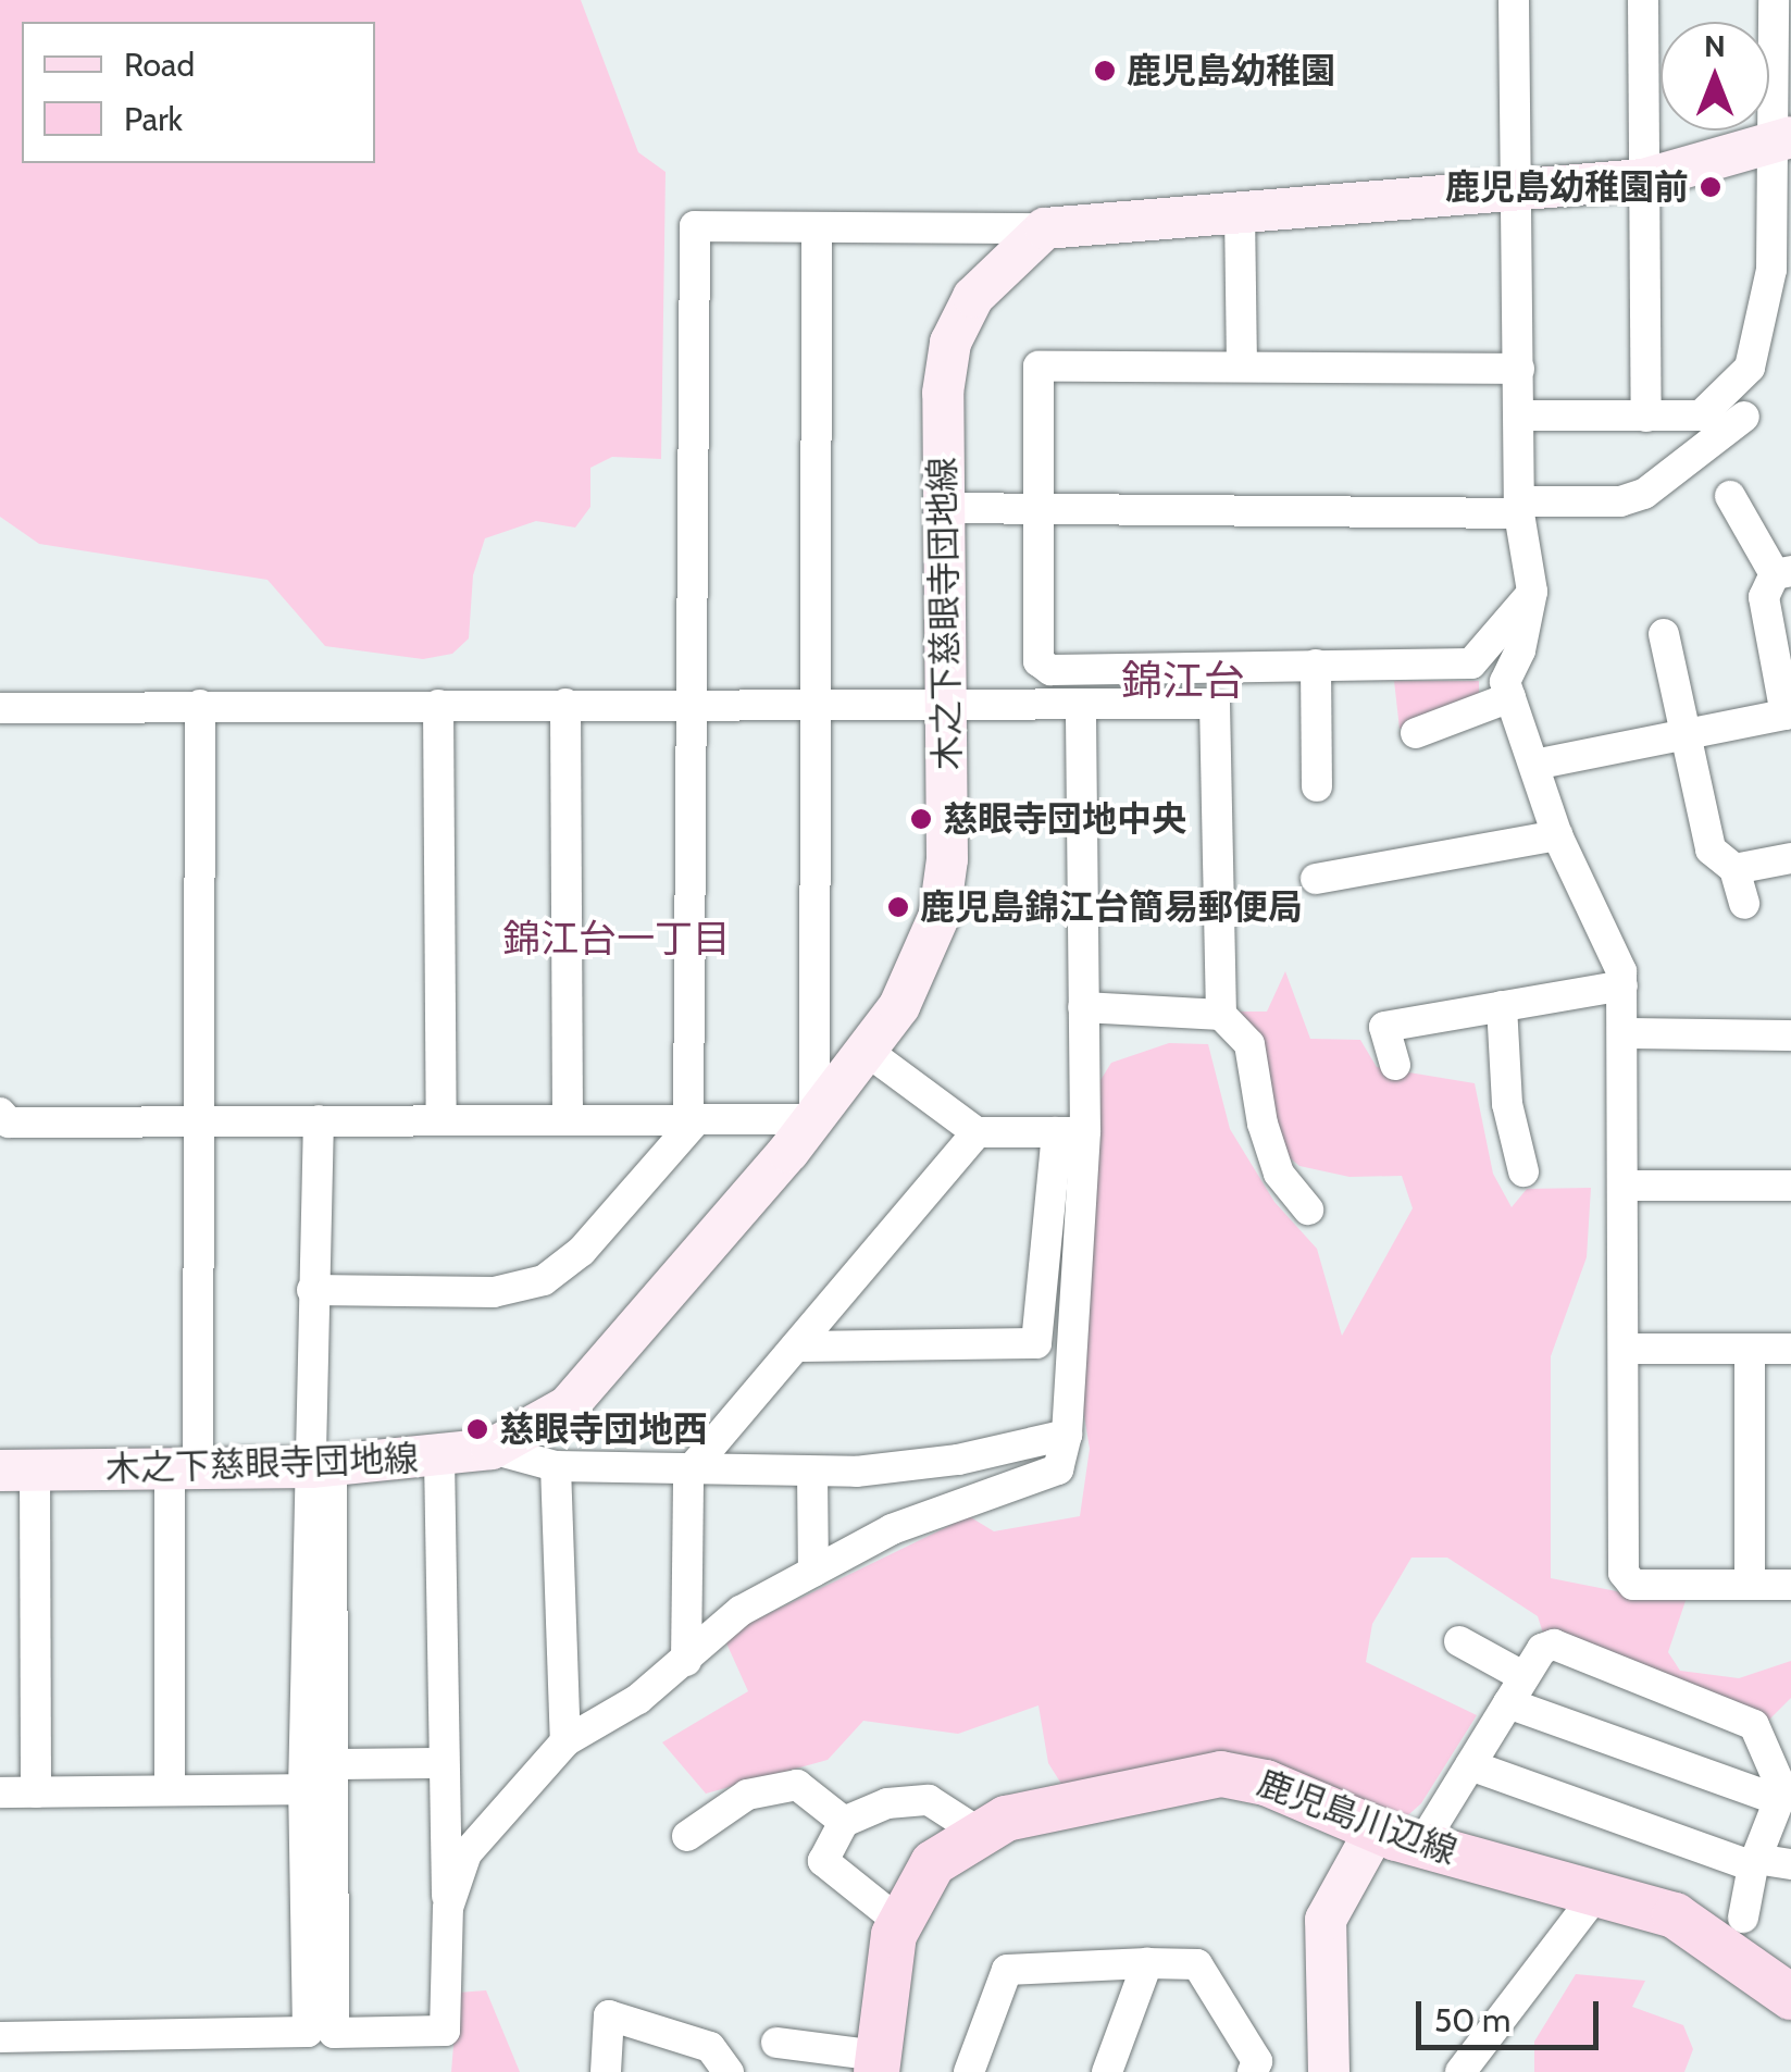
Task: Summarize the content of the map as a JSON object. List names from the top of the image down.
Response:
{
  "streets": {
    "main road": ["鹿児島川辺線"],
    "street": ["木之下慈眼寺団地線"]
  },
  "districts": ["錦江台", "錦江台一丁目"],
  "places": [
    "鹿児島幼稚園",
    "鹿児島幼稚園前",
    "慈眼寺団地中央",
    "鹿児島錦江台簡易郵便局",
    "慈眼寺団地西"
  ],
  "legend": ["Road", "Park"],
  "scale_bar": "50 m",
  "north": "top"
}
